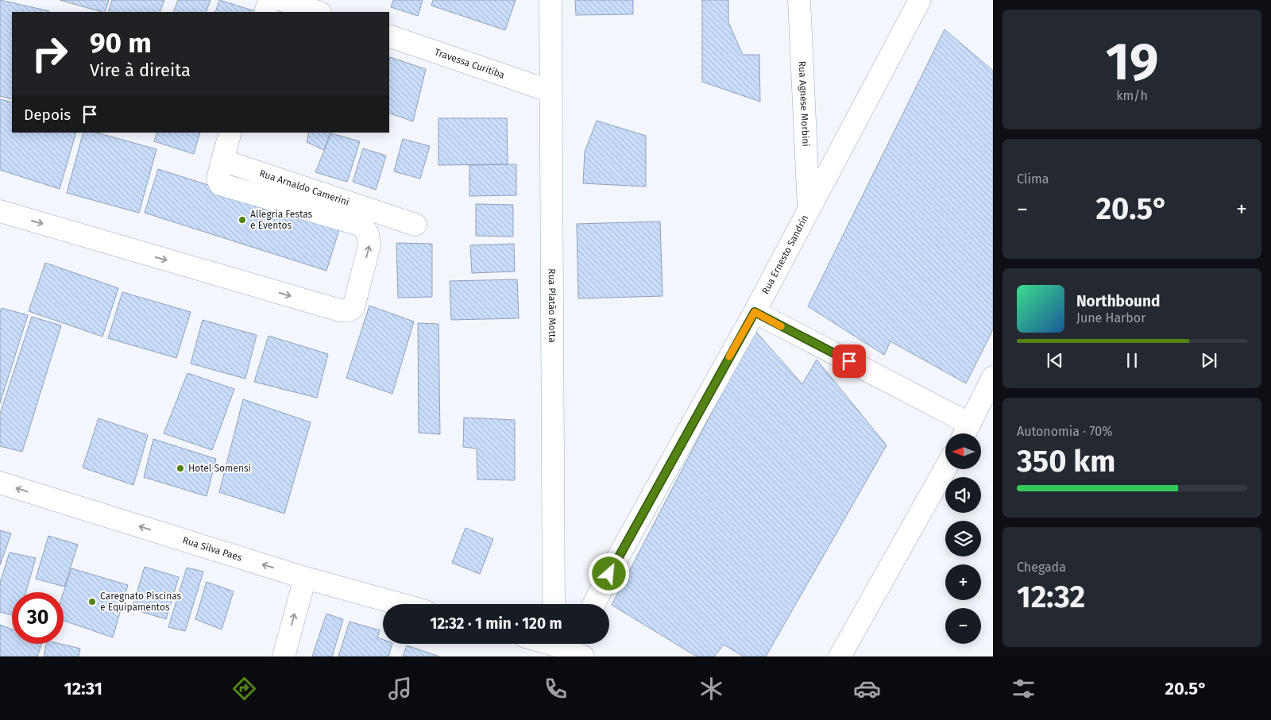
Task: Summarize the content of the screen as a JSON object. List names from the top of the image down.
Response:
{
  "streets": {
    "street": [
      "Travessa Curitiba",
      "Rua Agnese Morbini",
      "Rua Arnaldo Camerini",
      "Rua Ernesto Sandrin",
      "Rua Platão Motta",
      "Rua Silva Paes"
    ]
  },
  "crossings": [
    ["Travessa Curitiba", "Rua Platão Motta"],
    ["Rua Agnese Morbini", "Rua Ernesto Sandrin"]
  ],
  "one_way": ["Rua Silva Paes"],
  "places": ["Allegria Festas e Eventos", "Hotel Somensi", "Caregnato Piscinas e Equipamentos"],
  "north": "left",
  "page": {
    "tile": [
      ["19", "km/h"],
      "Clima",
      ["Autonomia · 70%", "350 km"],
      ["Chegada", "12:32"]
    ],
    "turn": ["90 m", "Vire à direita"],
    "then": "Depois",
    "heat": ["−", "20.5°", "+"],
    "song": ["Northbound", "June Harbor"],
    "map_buttons": ["+", "−"],
    "limit": "30",
    "trip": "12:32 · 1 min · 120 m",
    "tabs": ["12:31", "20.5°"]
  }
}
